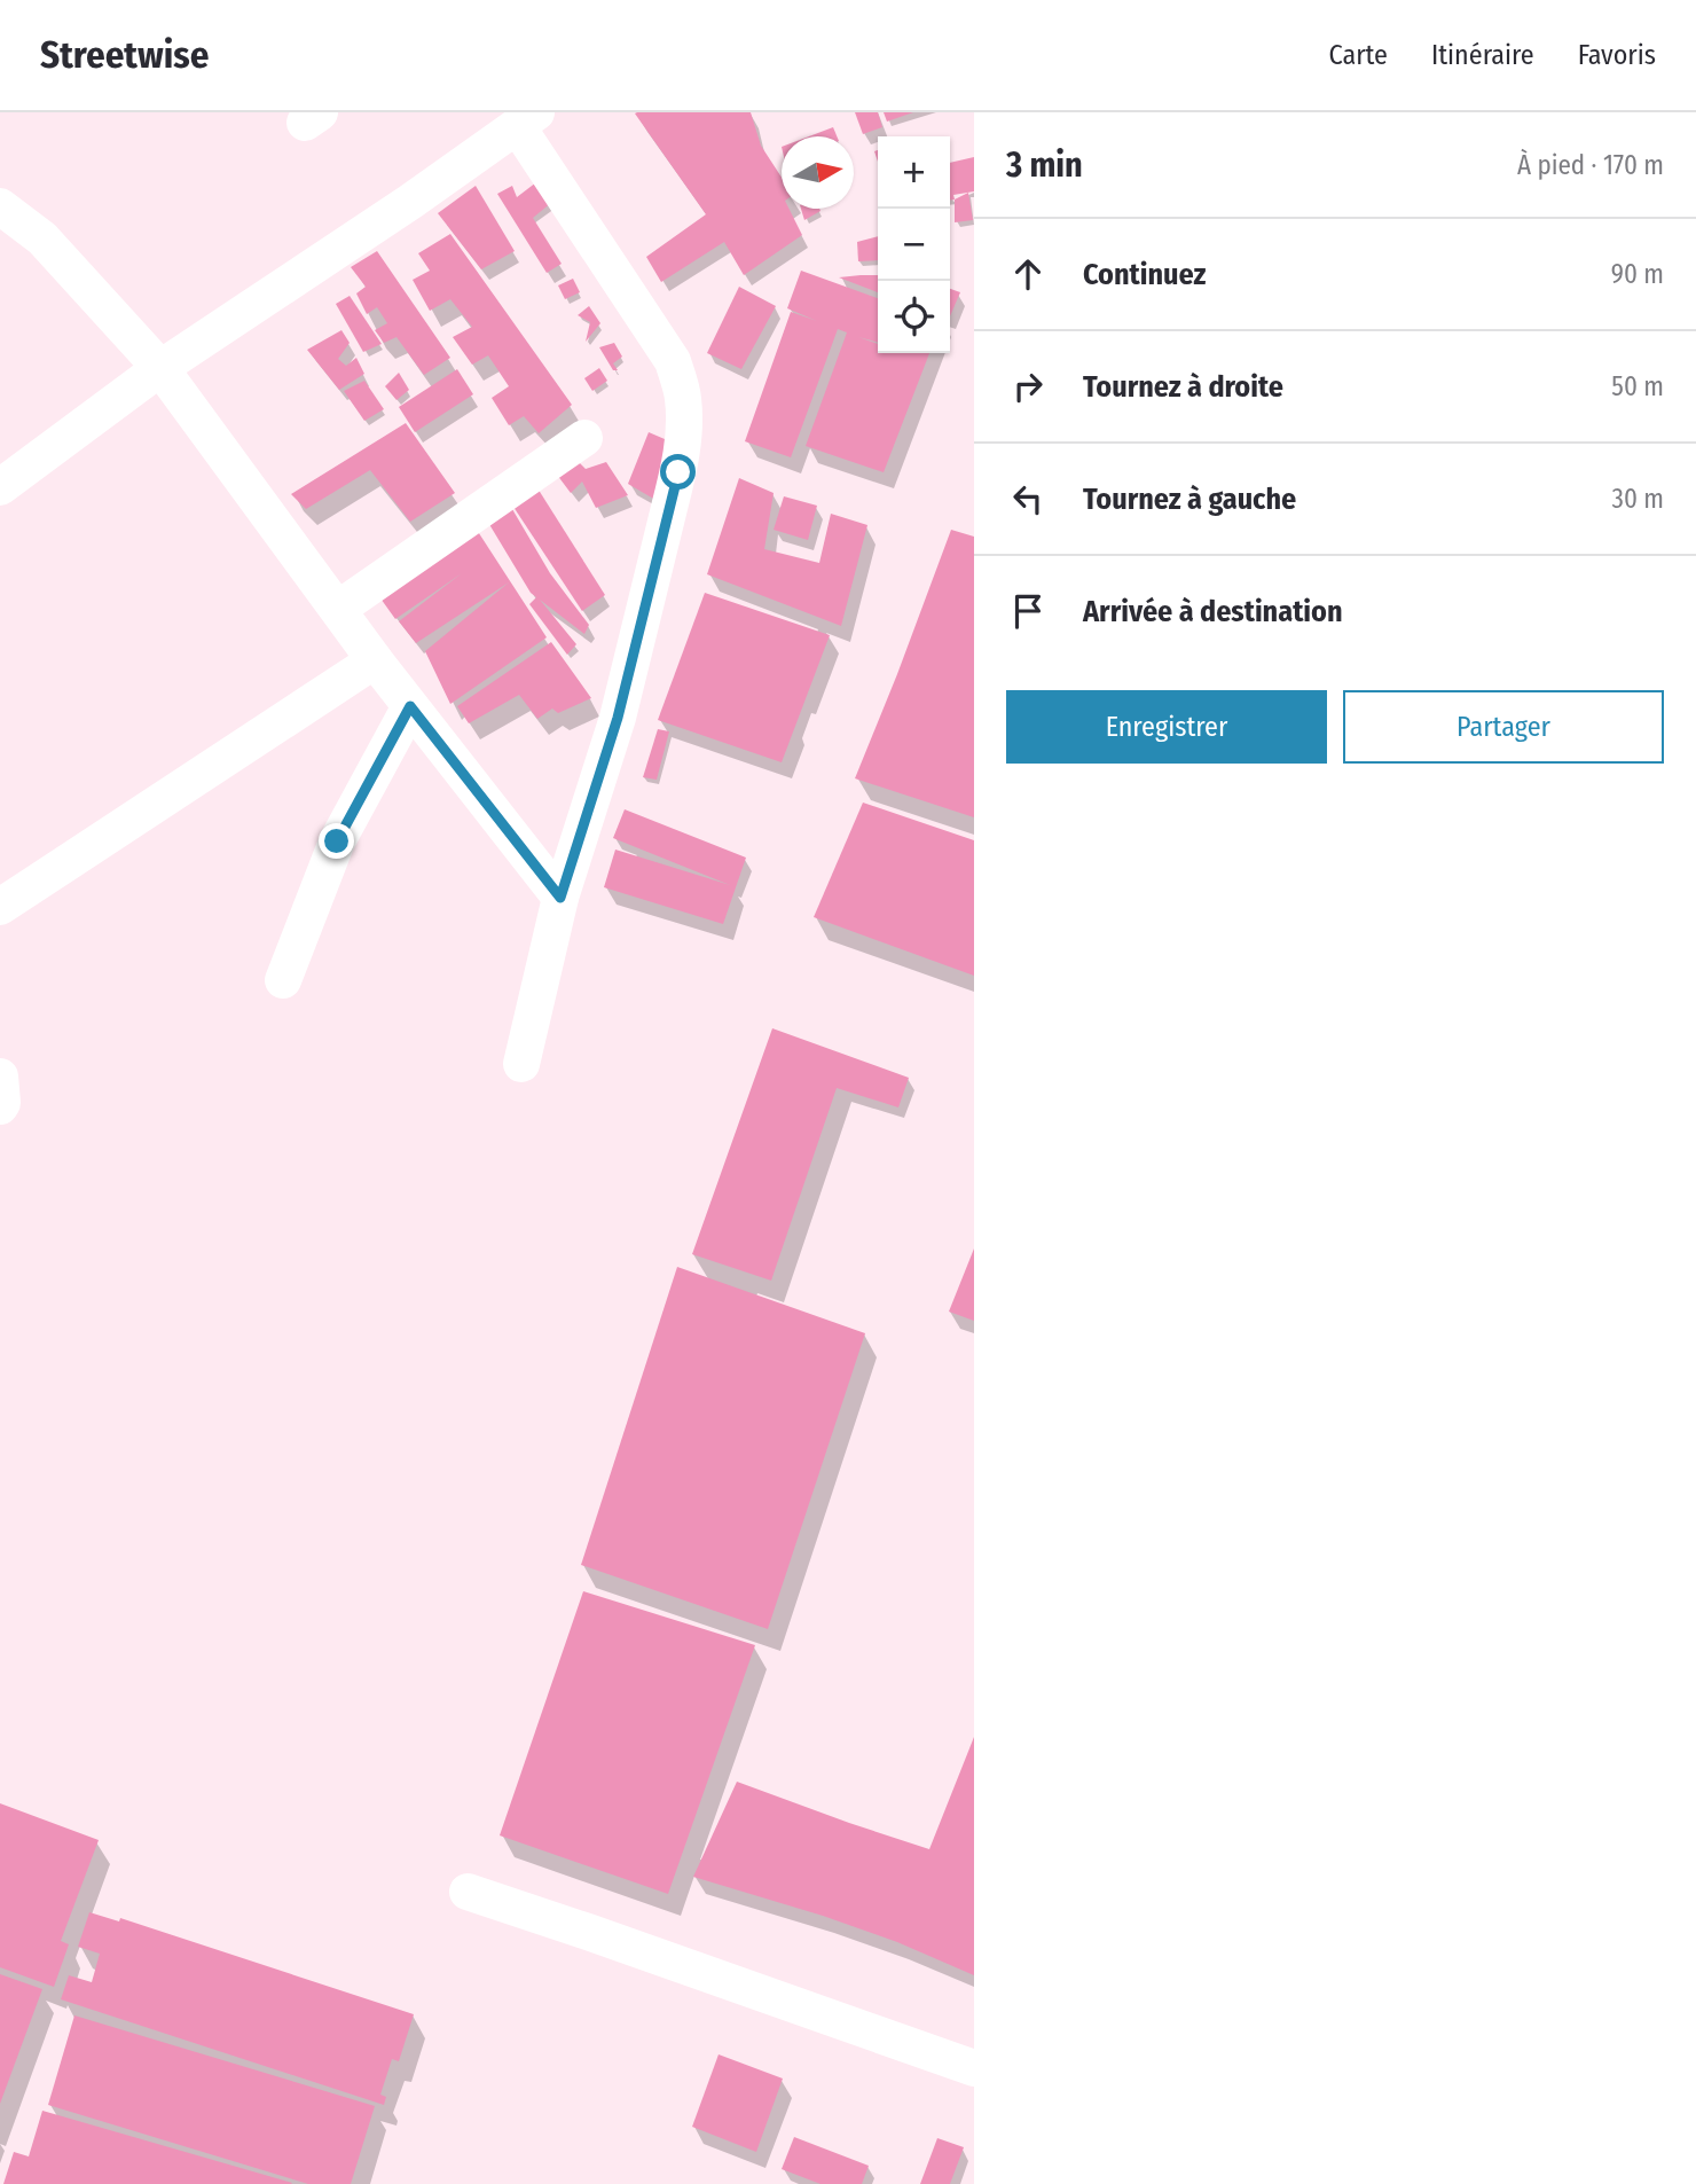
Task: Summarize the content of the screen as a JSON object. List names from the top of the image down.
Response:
{
  "north": "right",
  "page": {
    "header": "Streetwise",
    "nav": ["Carte", "Itinéraire", "Favoris"],
    "heading": ["3 min", "À pied · 170 m"],
    "map_buttons": ["+", "−"],
    "list": [
      ["Continuez", "90 m"],
      ["Tournez à droite", "50 m"],
      ["Tournez à gauche", "30 m"],
      "Arrivée à destination"
    ],
    "buttons": ["Enregistrer", "Partager"]
  }
}
